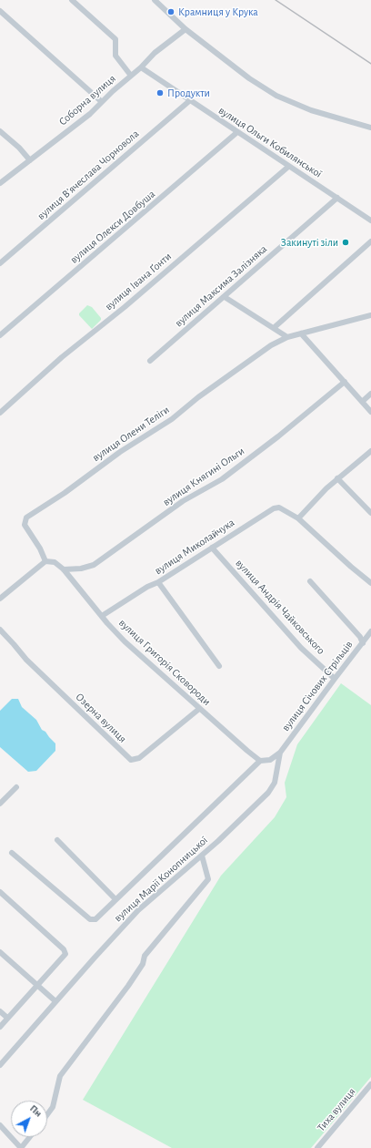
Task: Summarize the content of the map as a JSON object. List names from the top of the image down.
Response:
{
  "streets": {
    "street": [
      "Соборна вулиця",
      "вулиця Ольги Кобилянської",
      "вулиця Вʼячеслава Чорновола",
      "вулиця Олекси Довбуша",
      "вулиця Івана Ґонти",
      "вулиця Максима Залізняка",
      "вулиця Олени Теліги",
      "вулиця Княгині Ольги",
      "вулиця Миколайчука",
      "вулиця Андрія Чайковського",
      "вулиця Григорія Сковороди",
      "вулиця Січових Стрільців",
      "Озерна вулиця",
      "вулиця Марії Конопницької",
      "Тиха вулиця"
    ]
  },
  "crossings": [
    ["Соборна вулиця", "вулиця Ольги Кобилянської"],
    ["вулиця Ольги Кобилянської", "вулиця Вʼячеслава Чорновола"],
    ["вулиця Ольги Кобилянської", "вулиця Олекси Довбуша"],
    ["вулиця Ольги Кобилянської", "вулиця Івана Ґонти"],
    ["вулиця Ольги Кобилянської", "вулиця Максима Залізняка"],
    ["вулиця Олени Теліги", "вулиця Григорія Сковороди"],
    ["вулиця Княгині Ольги", "вулиця Григорія Сковороди"],
    ["вулиця Миколайчука", "вулиця Андрія Чайковського"],
    ["вулиця Миколайчука", "вулиця Григорія Сковороди"],
    ["вулиця Андрія Чайковського", "вулиця Січових Стрільців"],
    ["вулиця Григорія Сковороди", "Озерна вулиця"],
    ["вулиця Січових Стрільців", "вулиця Марії Конопницької"]
  ],
  "places": ["Крамниця у Крука", "Продукти", "Закинуті зіли"],
  "north": "top right"
}
